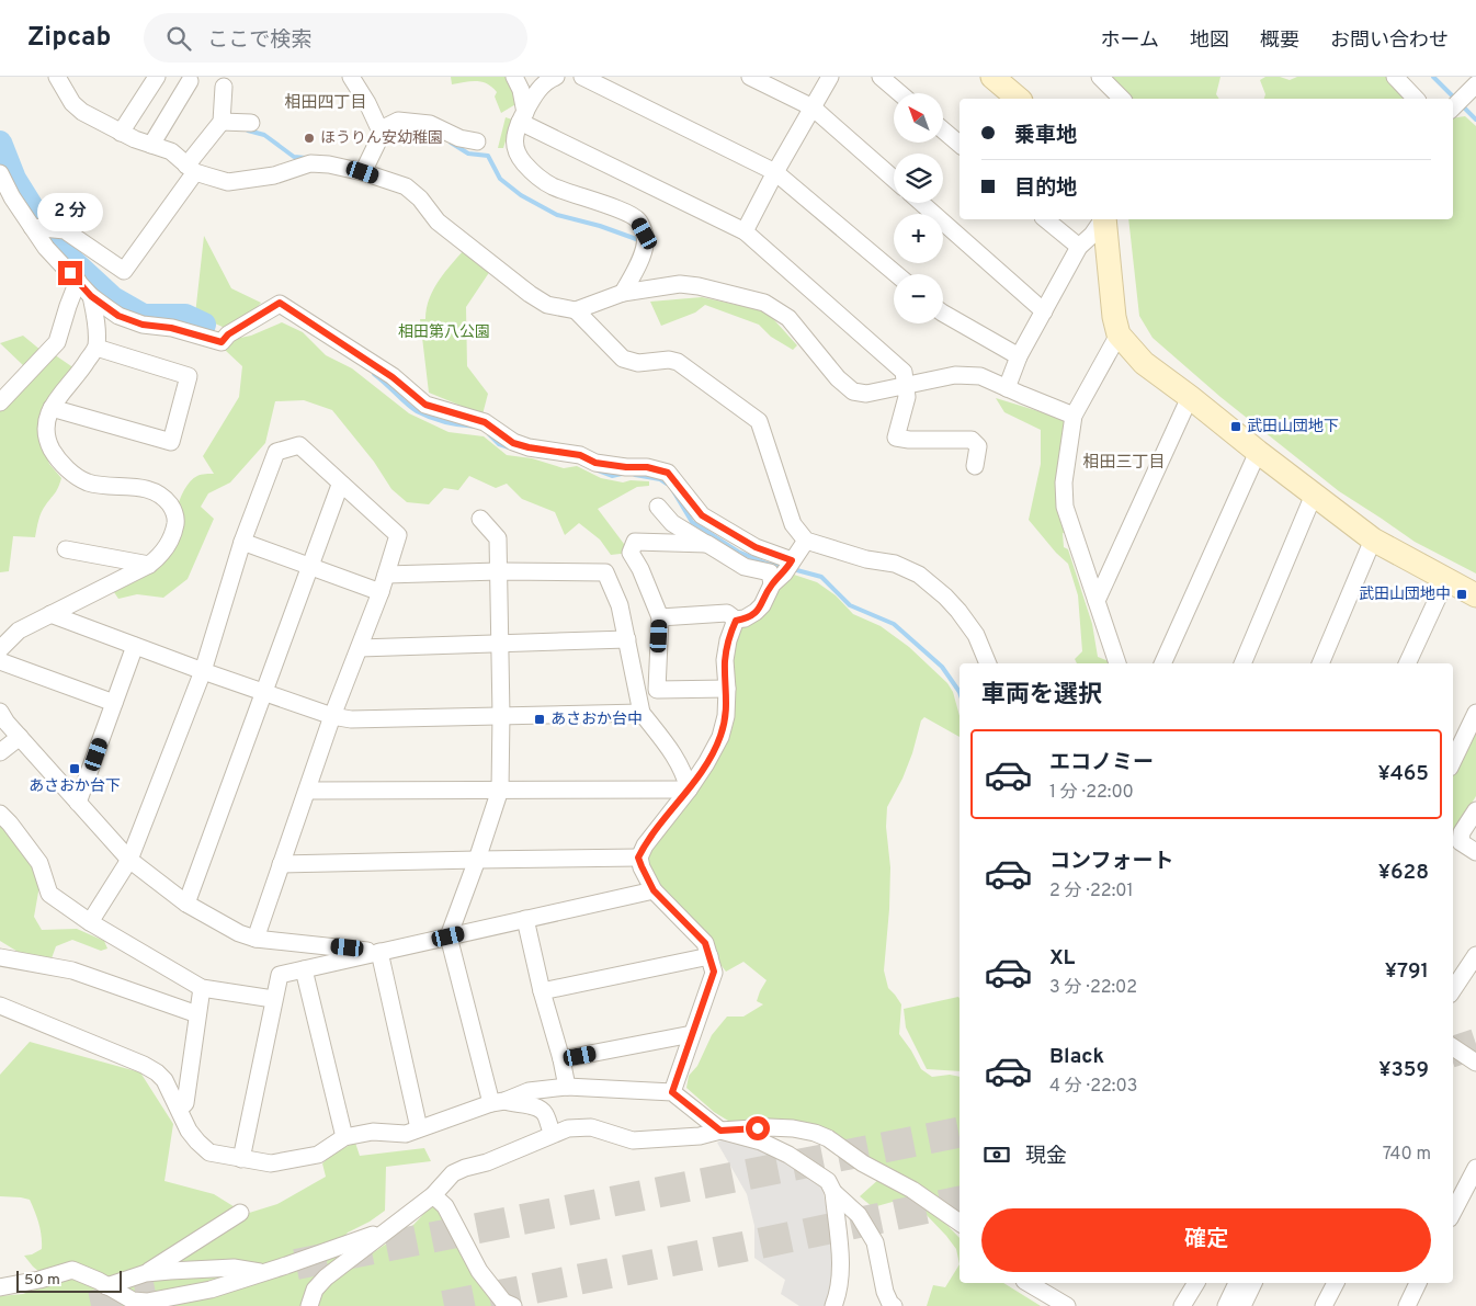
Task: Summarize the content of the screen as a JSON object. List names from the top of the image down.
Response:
{
  "districts": ["相田四丁目", "相田三丁目"],
  "parks": ["相田第八公園"],
  "places": {
    "other": ["ほうりん安幼稚園"],
    "transit": [
      "武田山団地下",
      "武田山団地中",
      "あさおか台中",
      "あさおか台下"
    ]
  },
  "scale_bar": "50 m",
  "north": "top left",
  "page": {
    "header": "Zipcab",
    "search": "ここで検索",
    "nav": [
      "ホーム",
      "地図",
      "概要",
      "お問い合わせ"
    ],
    "map_buttons": ["+", "−"],
    "banner": ["乗車地", "目的地"],
    "bubble": "2 分",
    "heading": "車両を選択",
    "list": [
      {
        "name": "エコノミー",
        "note": "1 分 · 22:00",
        "value": "¥465"
      },
      {
        "name": "コンフォート",
        "note": "2 分 · 22:01",
        "value": "¥628"
      },
      {
        "name": "XL",
        "note": "3 分 · 22:02",
        "value": "¥791"
      },
      {
        "name": "Black",
        "note": "4 分 · 22:03",
        "value": "¥359"
      }
    ],
    "pay": ["現金", "740 m"],
    "buttons": "確定",
    "scale": "50 m"
  }
}
